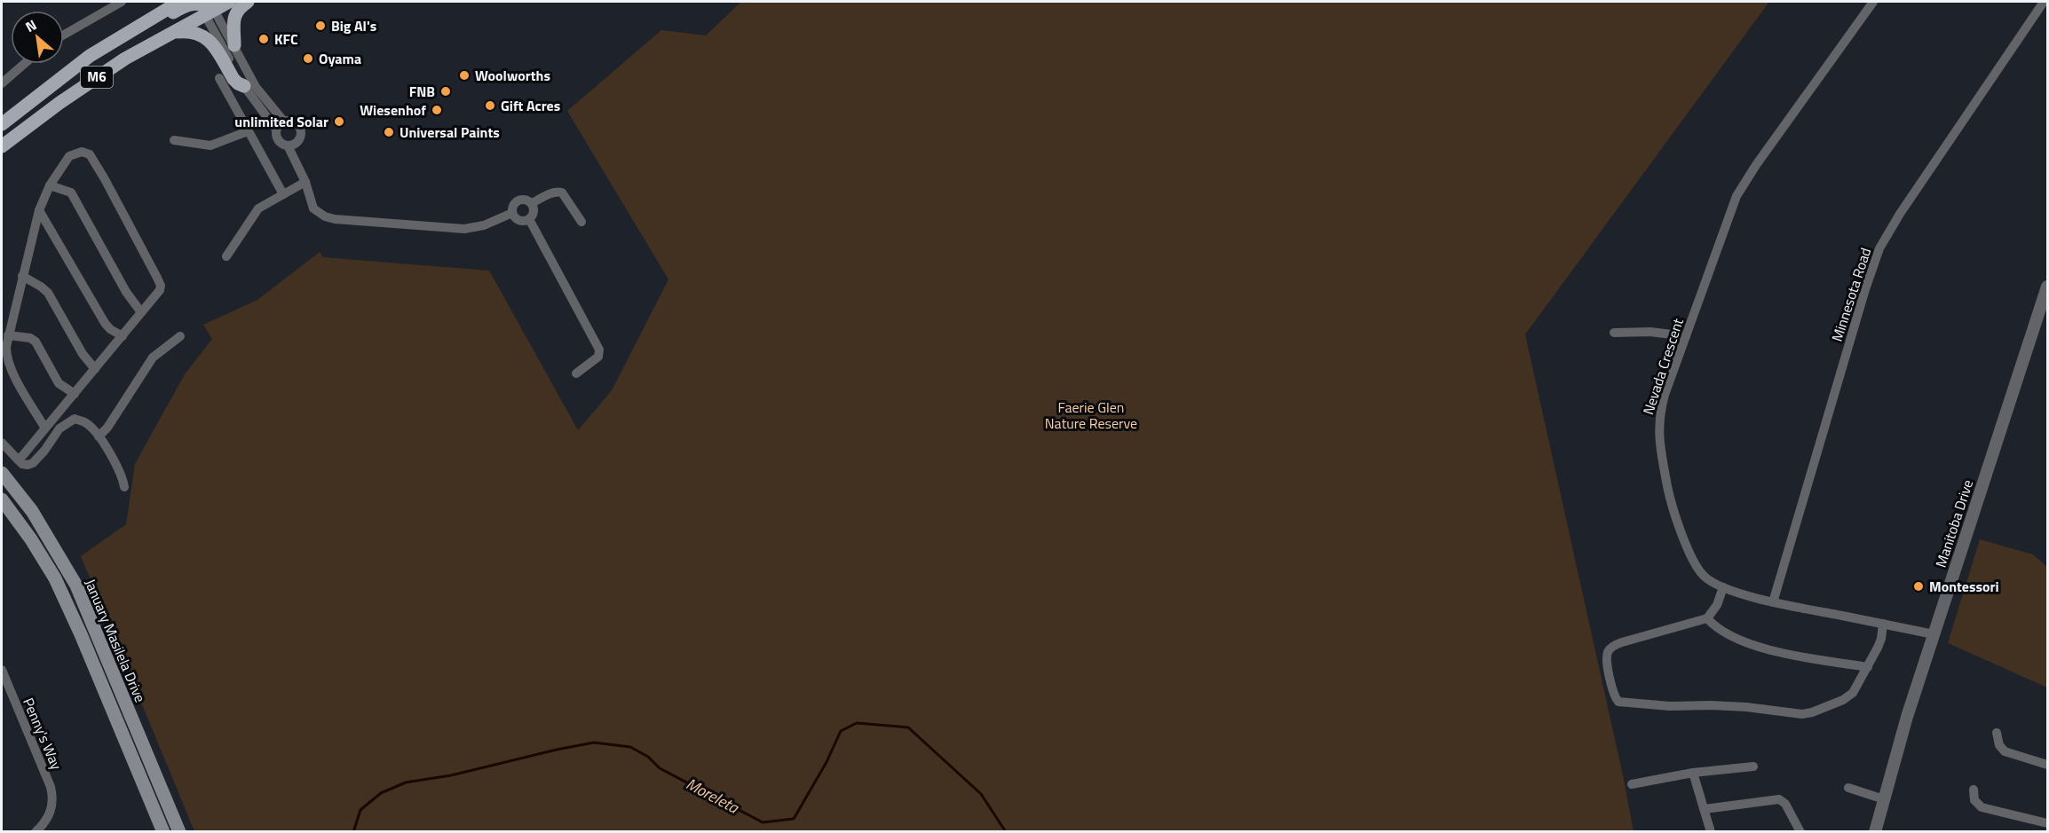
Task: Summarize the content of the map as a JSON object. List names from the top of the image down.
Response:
{
  "streets": {
    "main road": ["M6", "January Masilela Drive"],
    "street": [
      "Minnesota Road",
      "Nevada Crescent",
      "Manitoba Drive",
      "Penny's Way"
    ]
  },
  "crossings": [
    ["Minnesota Road", "Nevada Crescent"],
    ["Nevada Crescent", "Manitoba Drive"]
  ],
  "water": ["Moreleta"],
  "parks": ["Faerie Glen Nature Reserve"],
  "places": [
    "Big Al's",
    "KFC",
    "Oyama",
    "Woolworths",
    "FNB",
    "Gift Acres",
    "Wiesenhof",
    "unlimited Solar",
    "Universal Paints",
    "Montessori"
  ],
  "north": "top left"
}
